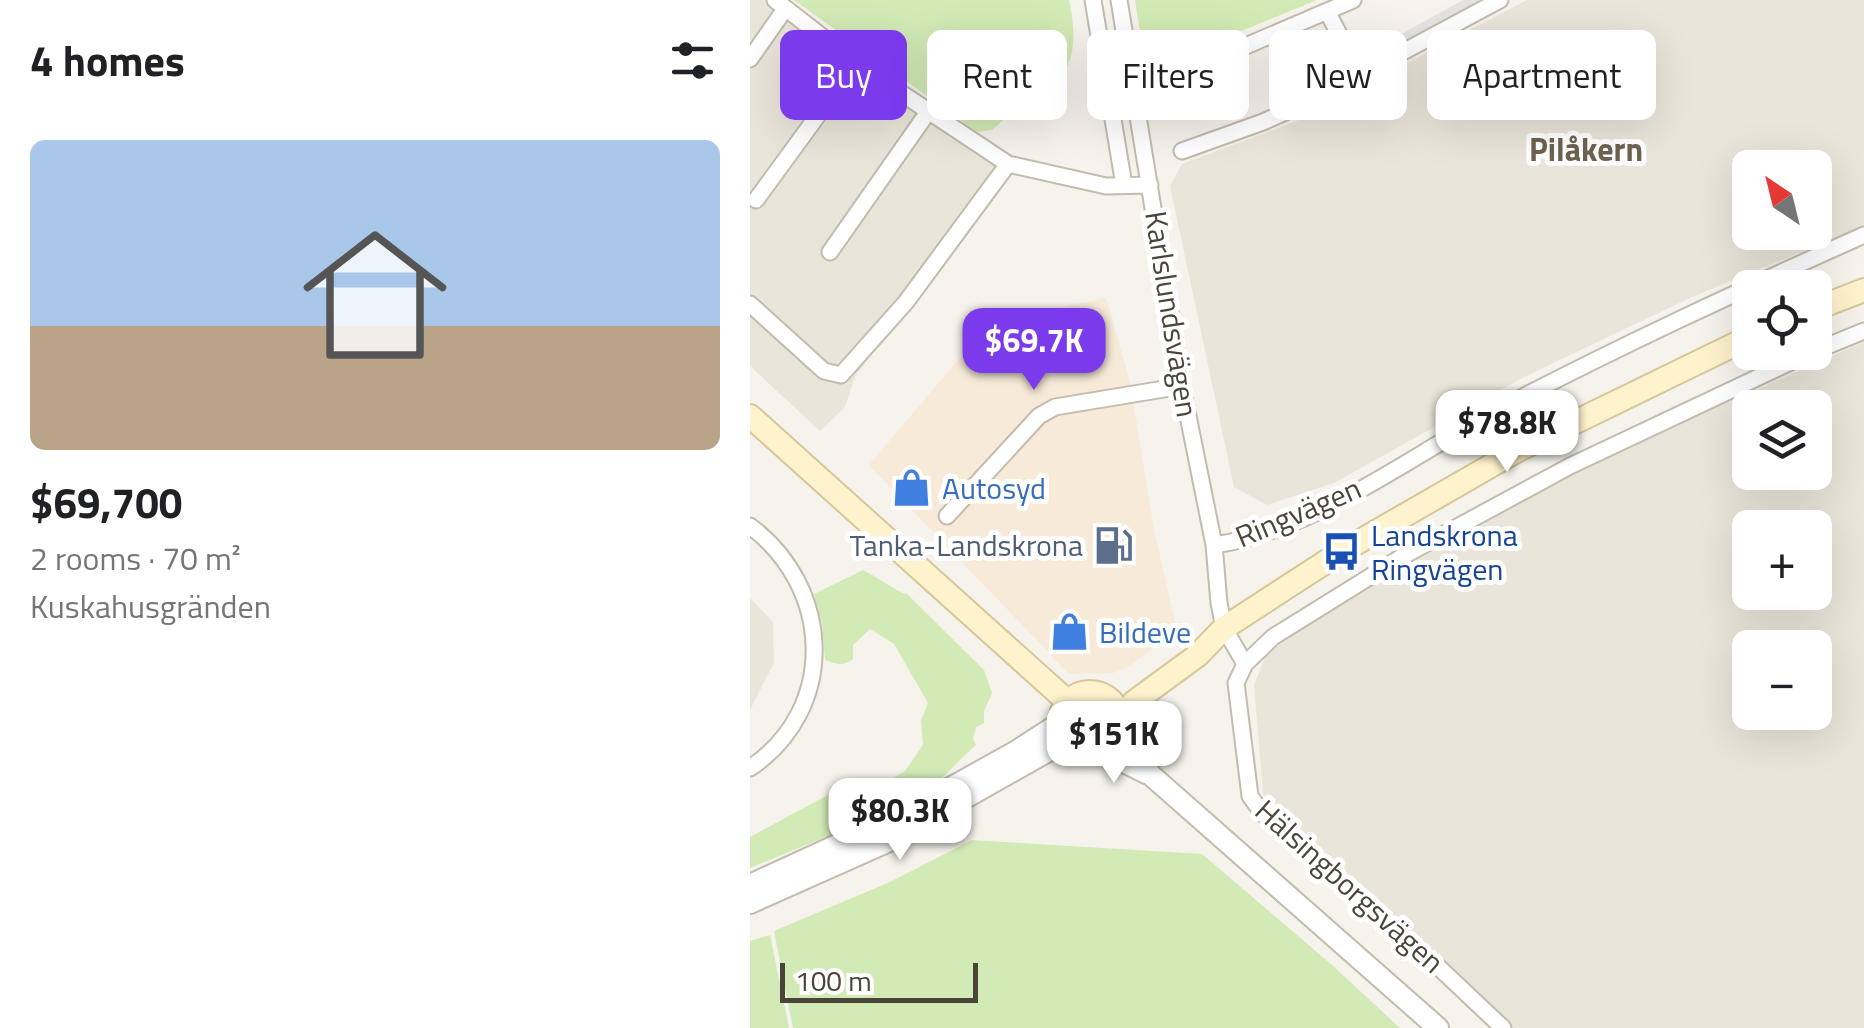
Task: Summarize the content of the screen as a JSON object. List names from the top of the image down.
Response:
{
  "streets": {
    "main road": ["Ringvägen"],
    "street": ["Karlslundsvägen", "Hälsingborgsvägen"]
  },
  "crossings": [
    ["Karlslundsvägen", "Ringvägen"],
    ["Ringvägen", "Hälsingborgsvägen"]
  ],
  "districts": ["Pilåkern"],
  "places": {
    "shop": ["Autosyd", "Bildeve"],
    "fuel station": ["Tanka-Landskrona"],
    "bus stop": ["Landskrona Ringvägen"]
  },
  "scale_bar": "100 m",
  "north": "top left",
  "page": {
    "heading": "4 homes",
    "chip": [
      "Buy",
      "Rent",
      "Filters",
      "New",
      "Apartment"
    ],
    "list": [
      {
        "name": "$69,700",
        "note": "2 rooms · 70 m² · Kuskahusgränden"
      }
    ],
    "map_buttons": ["+", "−"],
    "price": [
      "$69.7K",
      "$78.8K",
      "$151K",
      "$80.3K"
    ],
    "scale": "100 m"
  }
}
